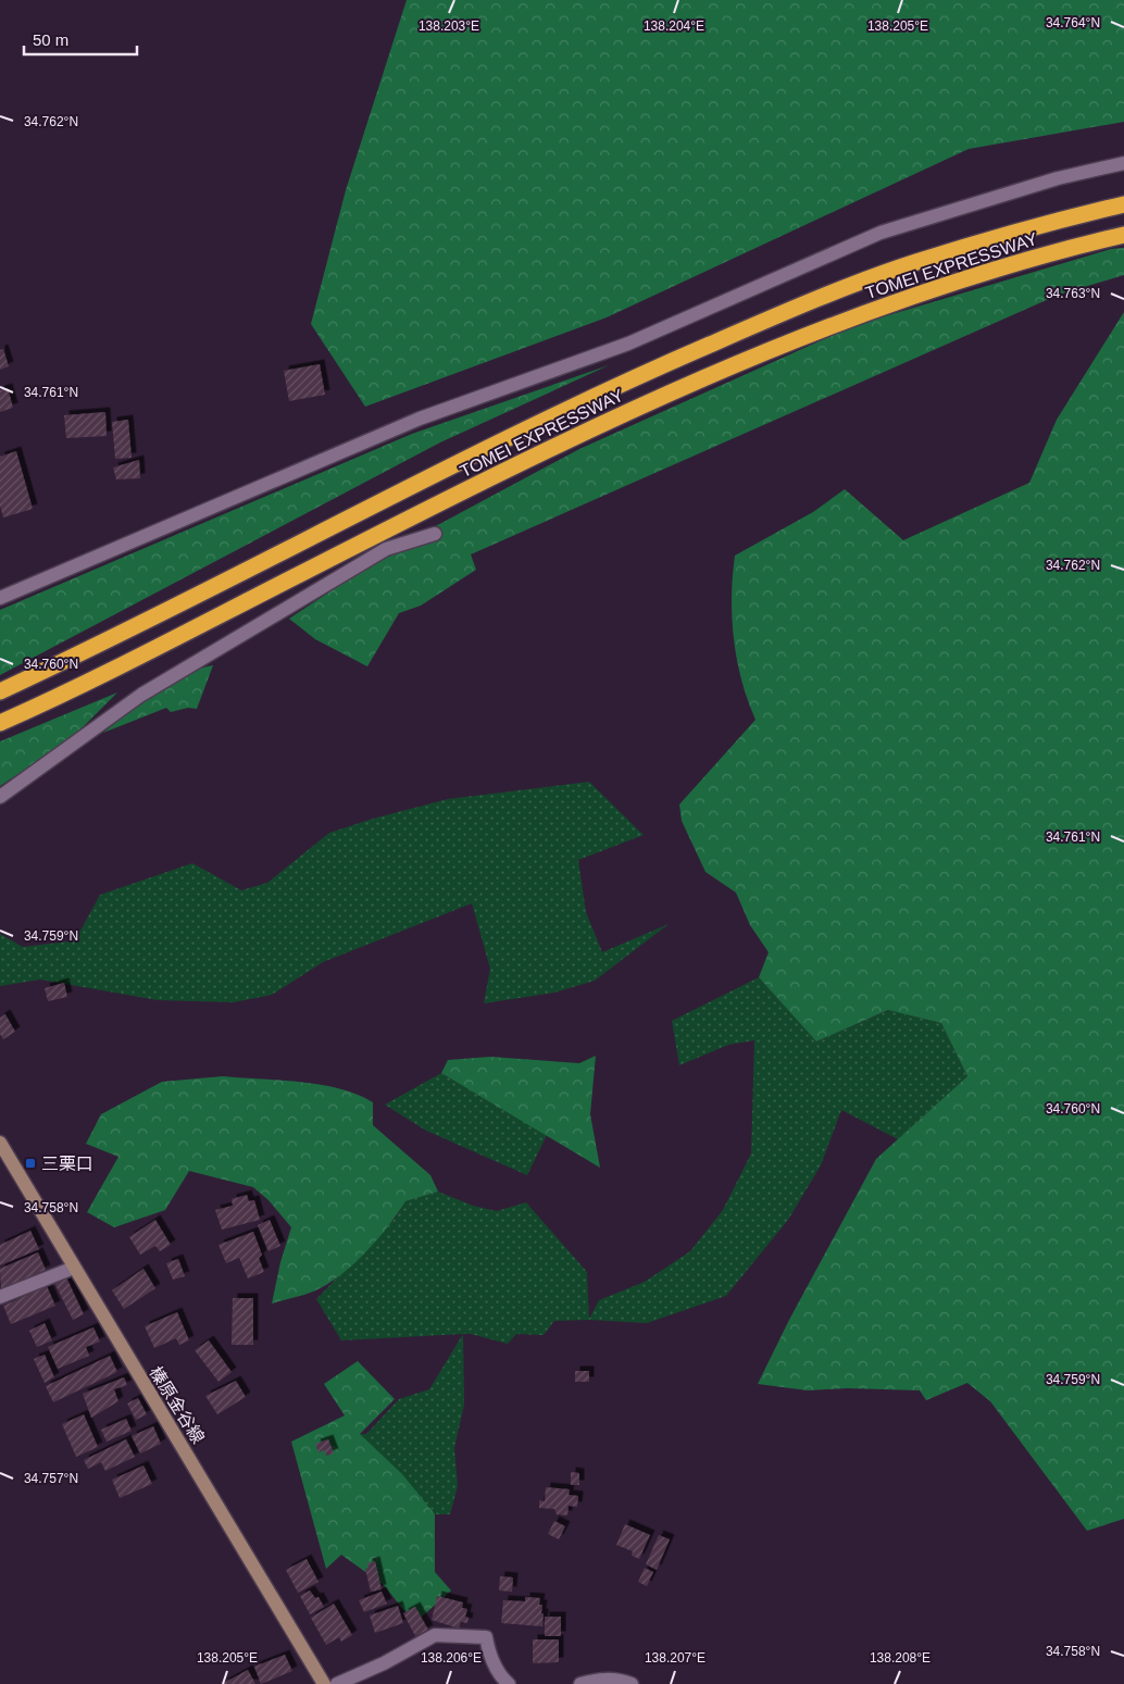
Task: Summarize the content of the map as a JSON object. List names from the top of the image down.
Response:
{
  "streets": {
    "highway": ["TOMEI EXPRESSWAY"],
    "main road": ["榛原金谷線"]
  },
  "places": {
    "transit": ["三栗口"]
  },
  "scale_bar": "50 m",
  "coordinates": [
    "34.764°N",
    "138.203°E",
    "138.204°E",
    "138.205°E",
    "34.762°N",
    "34.763°N",
    "34.761°N",
    "34.760°N",
    "34.759°N",
    "34.758°N",
    "34.757°N",
    "138.206°E",
    "138.207°E",
    "138.208°E"
  ]
}
